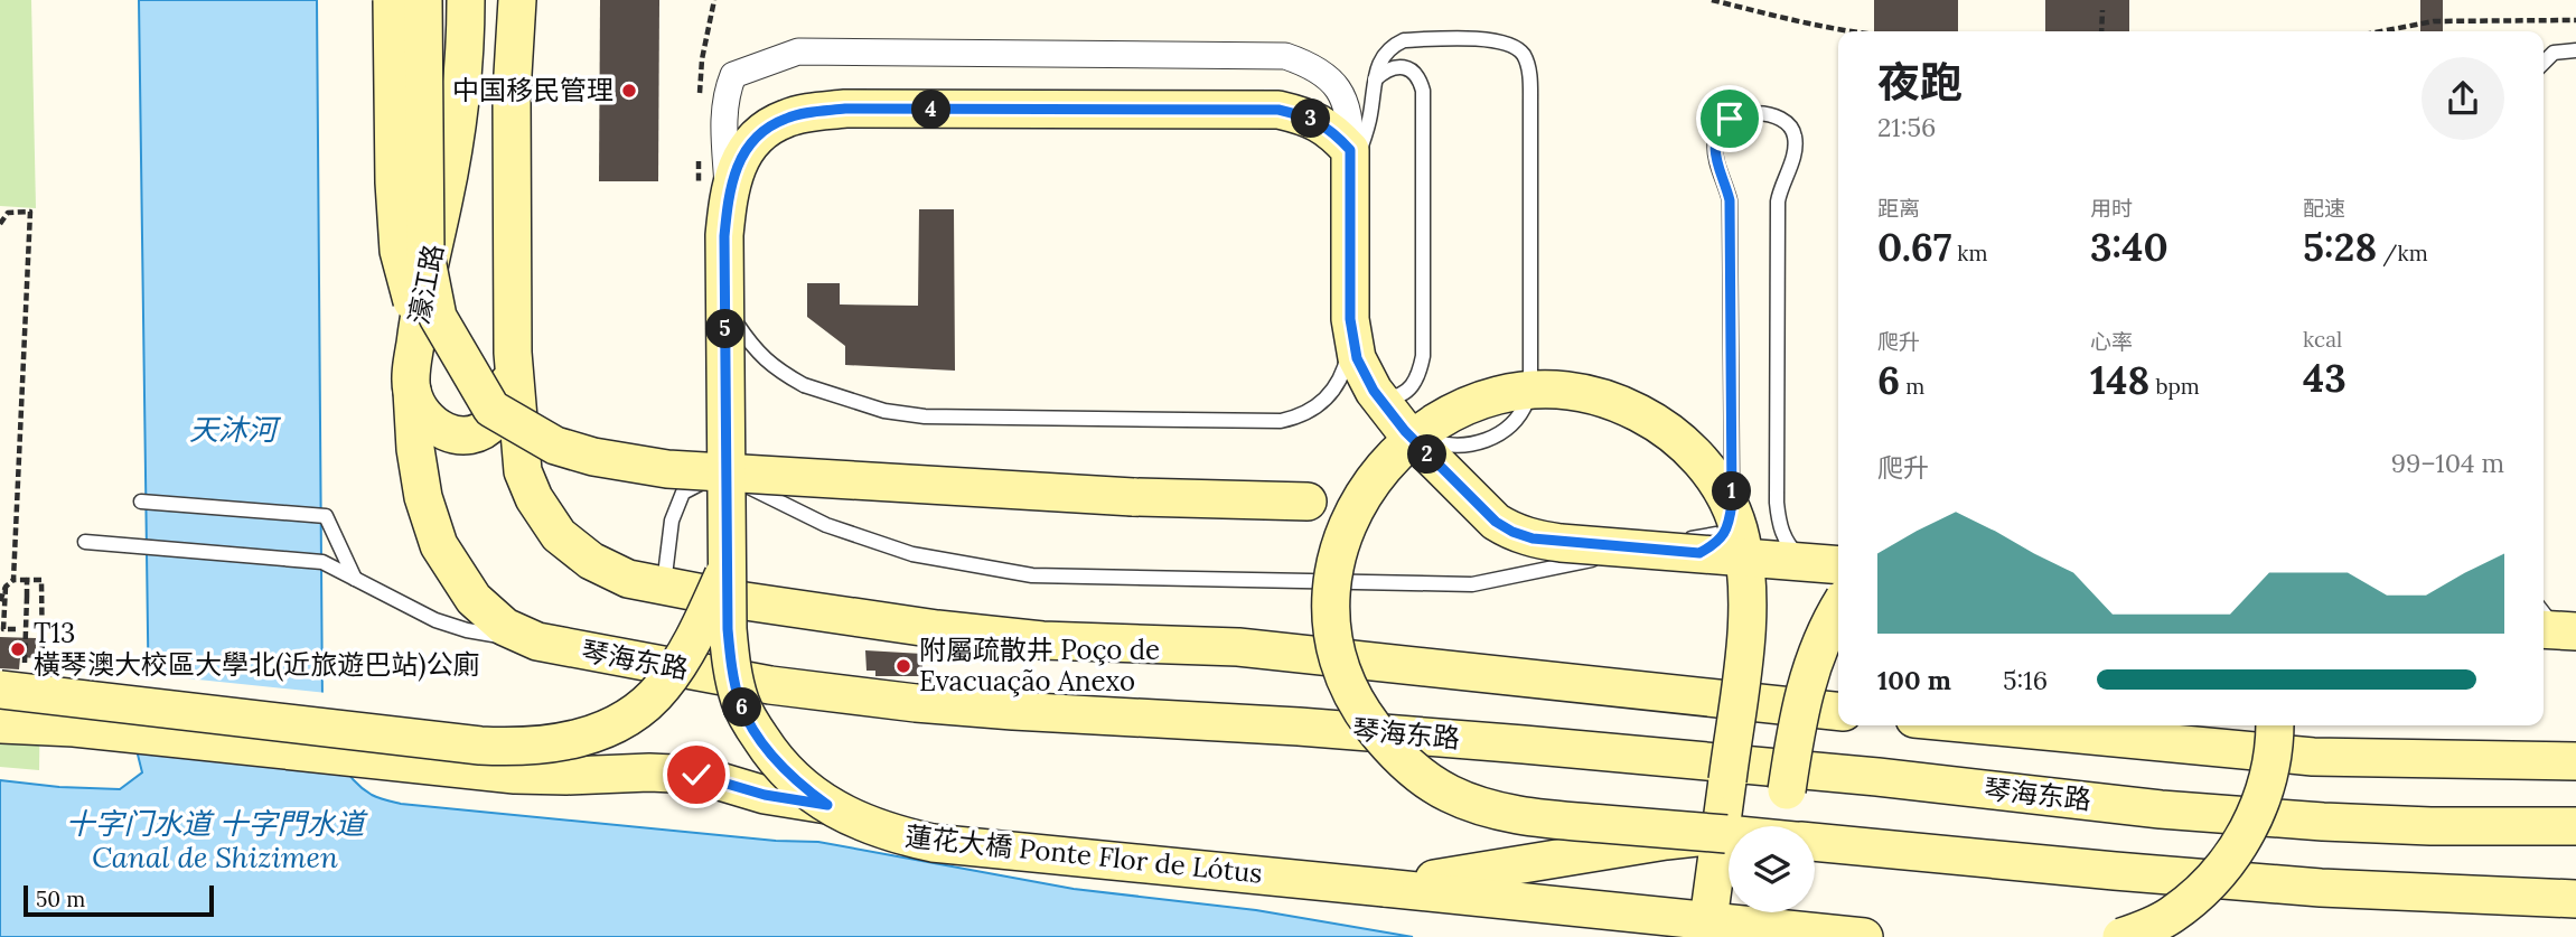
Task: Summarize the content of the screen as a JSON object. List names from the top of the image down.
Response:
{
  "streets": {
    "main road": ["濠江路", "琴海东路", "蓮花大橋 Ponte Flor de Lótus"]
  },
  "crossings": [
    ["濠江路", "琴海东路"]
  ],
  "water": ["天沐河", "十字门水道 十字門水道 Canal de Shizimen"],
  "places": ["中国移民管理", "T13 橫琴澳大校區大學北(近旅遊巴站)公廁", "附屬疏散井 Poço de Evacuação Anexo"],
  "scale_bar": "50 m",
  "page": {
    "heading": ["夜跑", "21:56"],
    "pins": [
      "4",
      "3",
      "5",
      "2",
      "1",
      "6"
    ],
    "stats": [
      ["距离", "0.67 km"],
      ["用时", "3:40"],
      ["配速", "5:28 /km"],
      ["爬升", "6 m"],
      ["心率", "148 bpm"],
      ["kcal", "43"]
    ],
    "chart": ["爬升", "99–104 m"],
    "list": [
      {
        "name": "100 m",
        "note": "5:16"
      }
    ],
    "scale": "50 m"
  }
}
